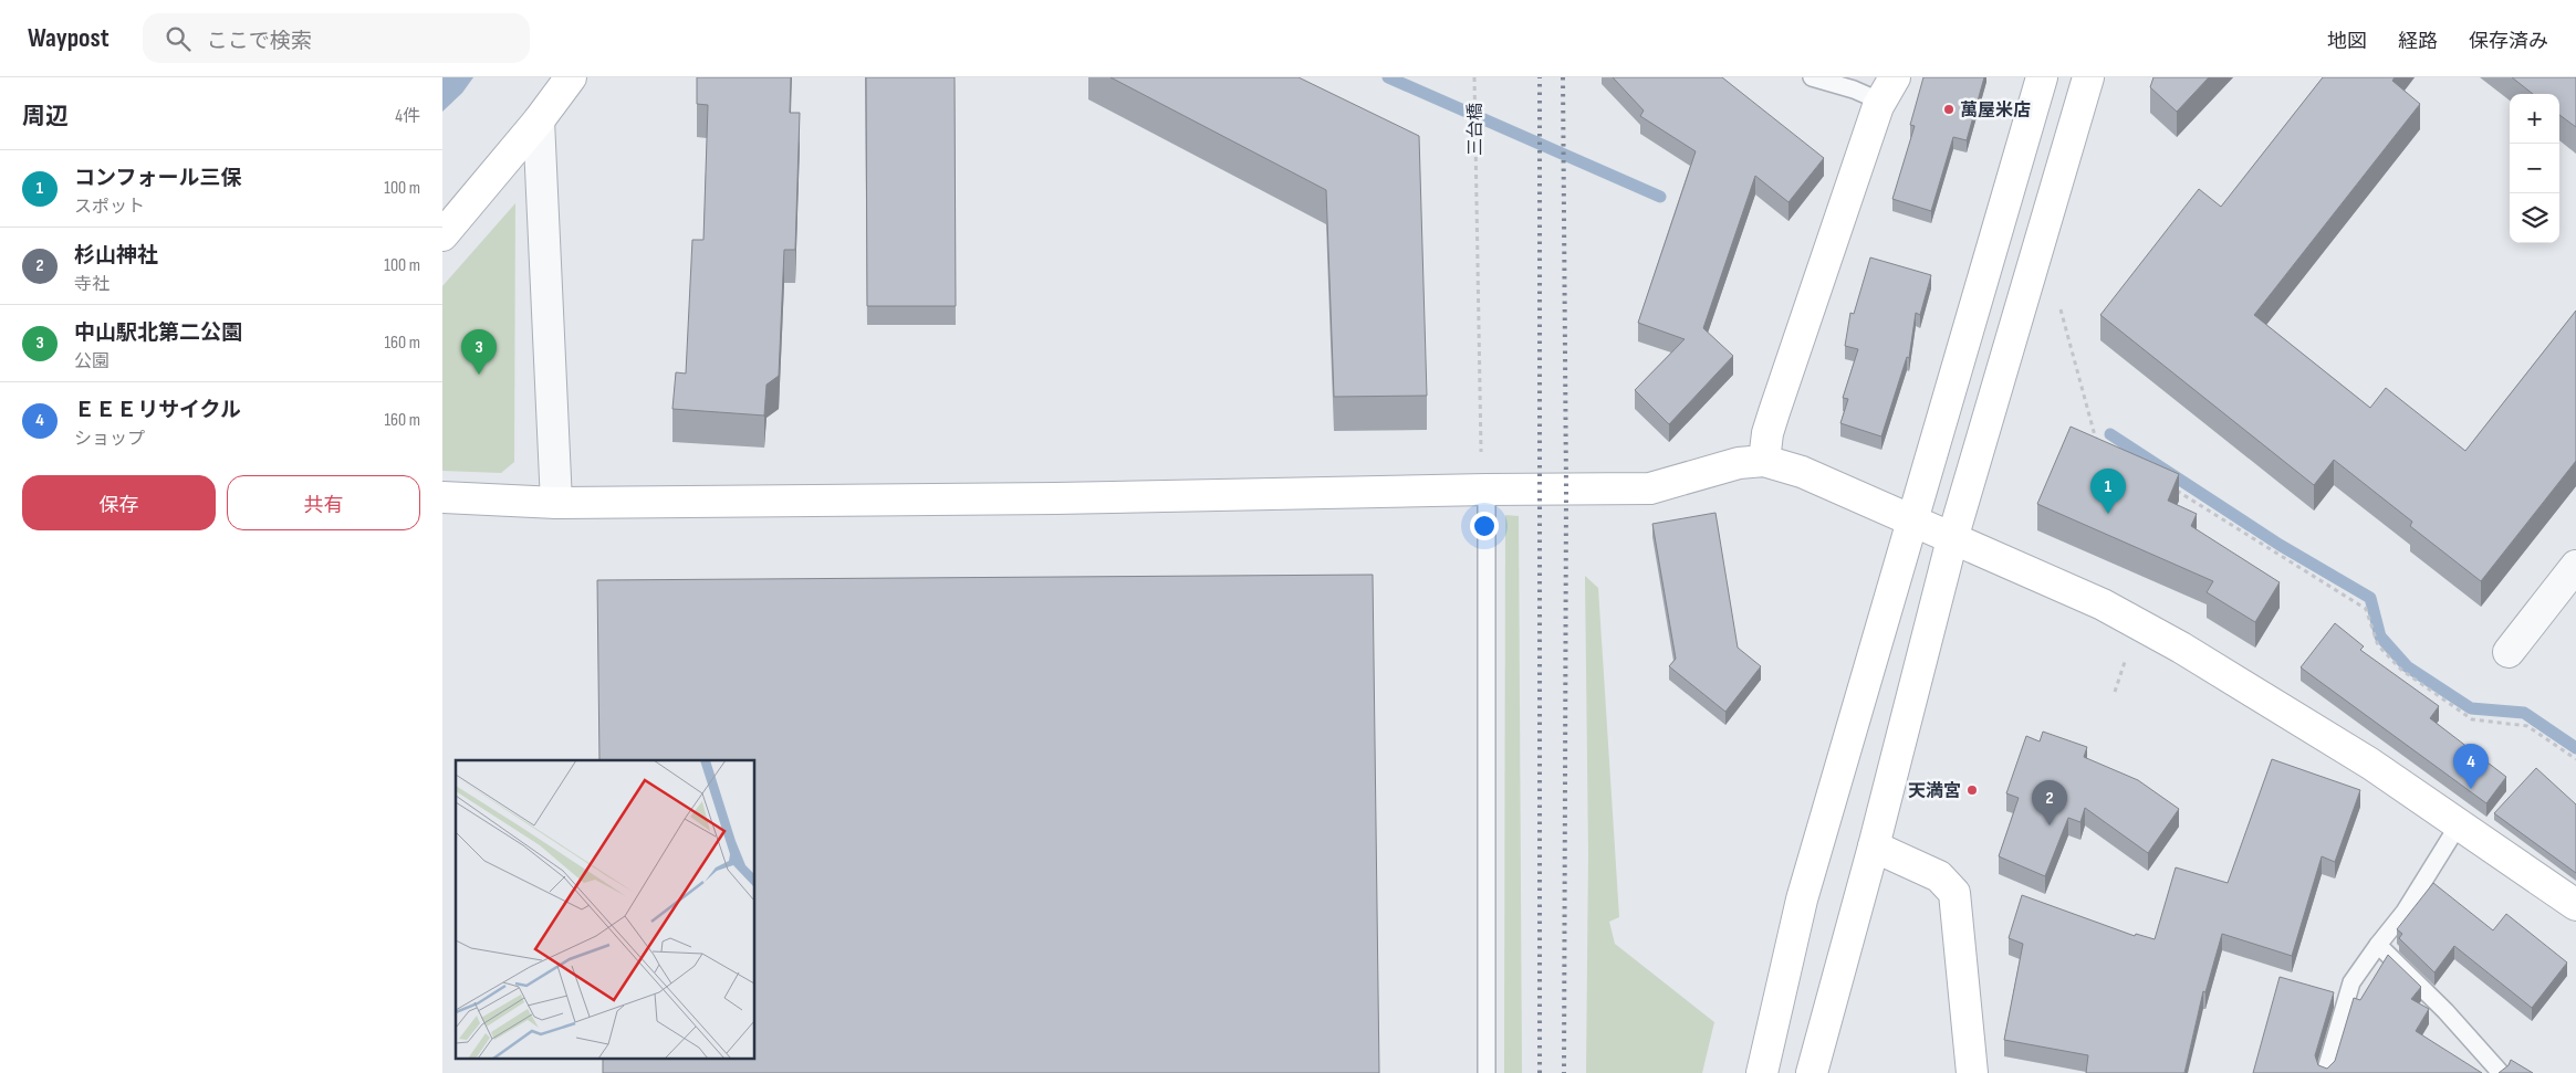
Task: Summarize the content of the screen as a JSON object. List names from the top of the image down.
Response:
{
  "streets": {
    "path": ["三台橋"]
  },
  "places": ["萬屋米店", "天満宮"],
  "page": {
    "header": "Waypost",
    "search": "ここで検索",
    "nav": ["地図", "経路", "保存済み"],
    "heading": ["周辺", "4件"],
    "map_buttons": ["+", "−"],
    "list": [
      {
        "mark": "1",
        "name": "コンフォール三保",
        "note": "スポット",
        "value": "100 m"
      },
      {
        "mark": "2",
        "name": "杉山神社",
        "note": "寺社",
        "value": "100 m"
      },
      {
        "mark": "3",
        "name": "中山駅北第二公園",
        "note": "公園",
        "value": "160 m"
      },
      {
        "mark": "4",
        "name": "ＥＥＥリサイクル",
        "note": "ショップ",
        "value": "160 m"
      }
    ],
    "pins": [
      "3",
      "1",
      "4",
      "2"
    ],
    "buttons": ["保存", "共有"]
  }
}
